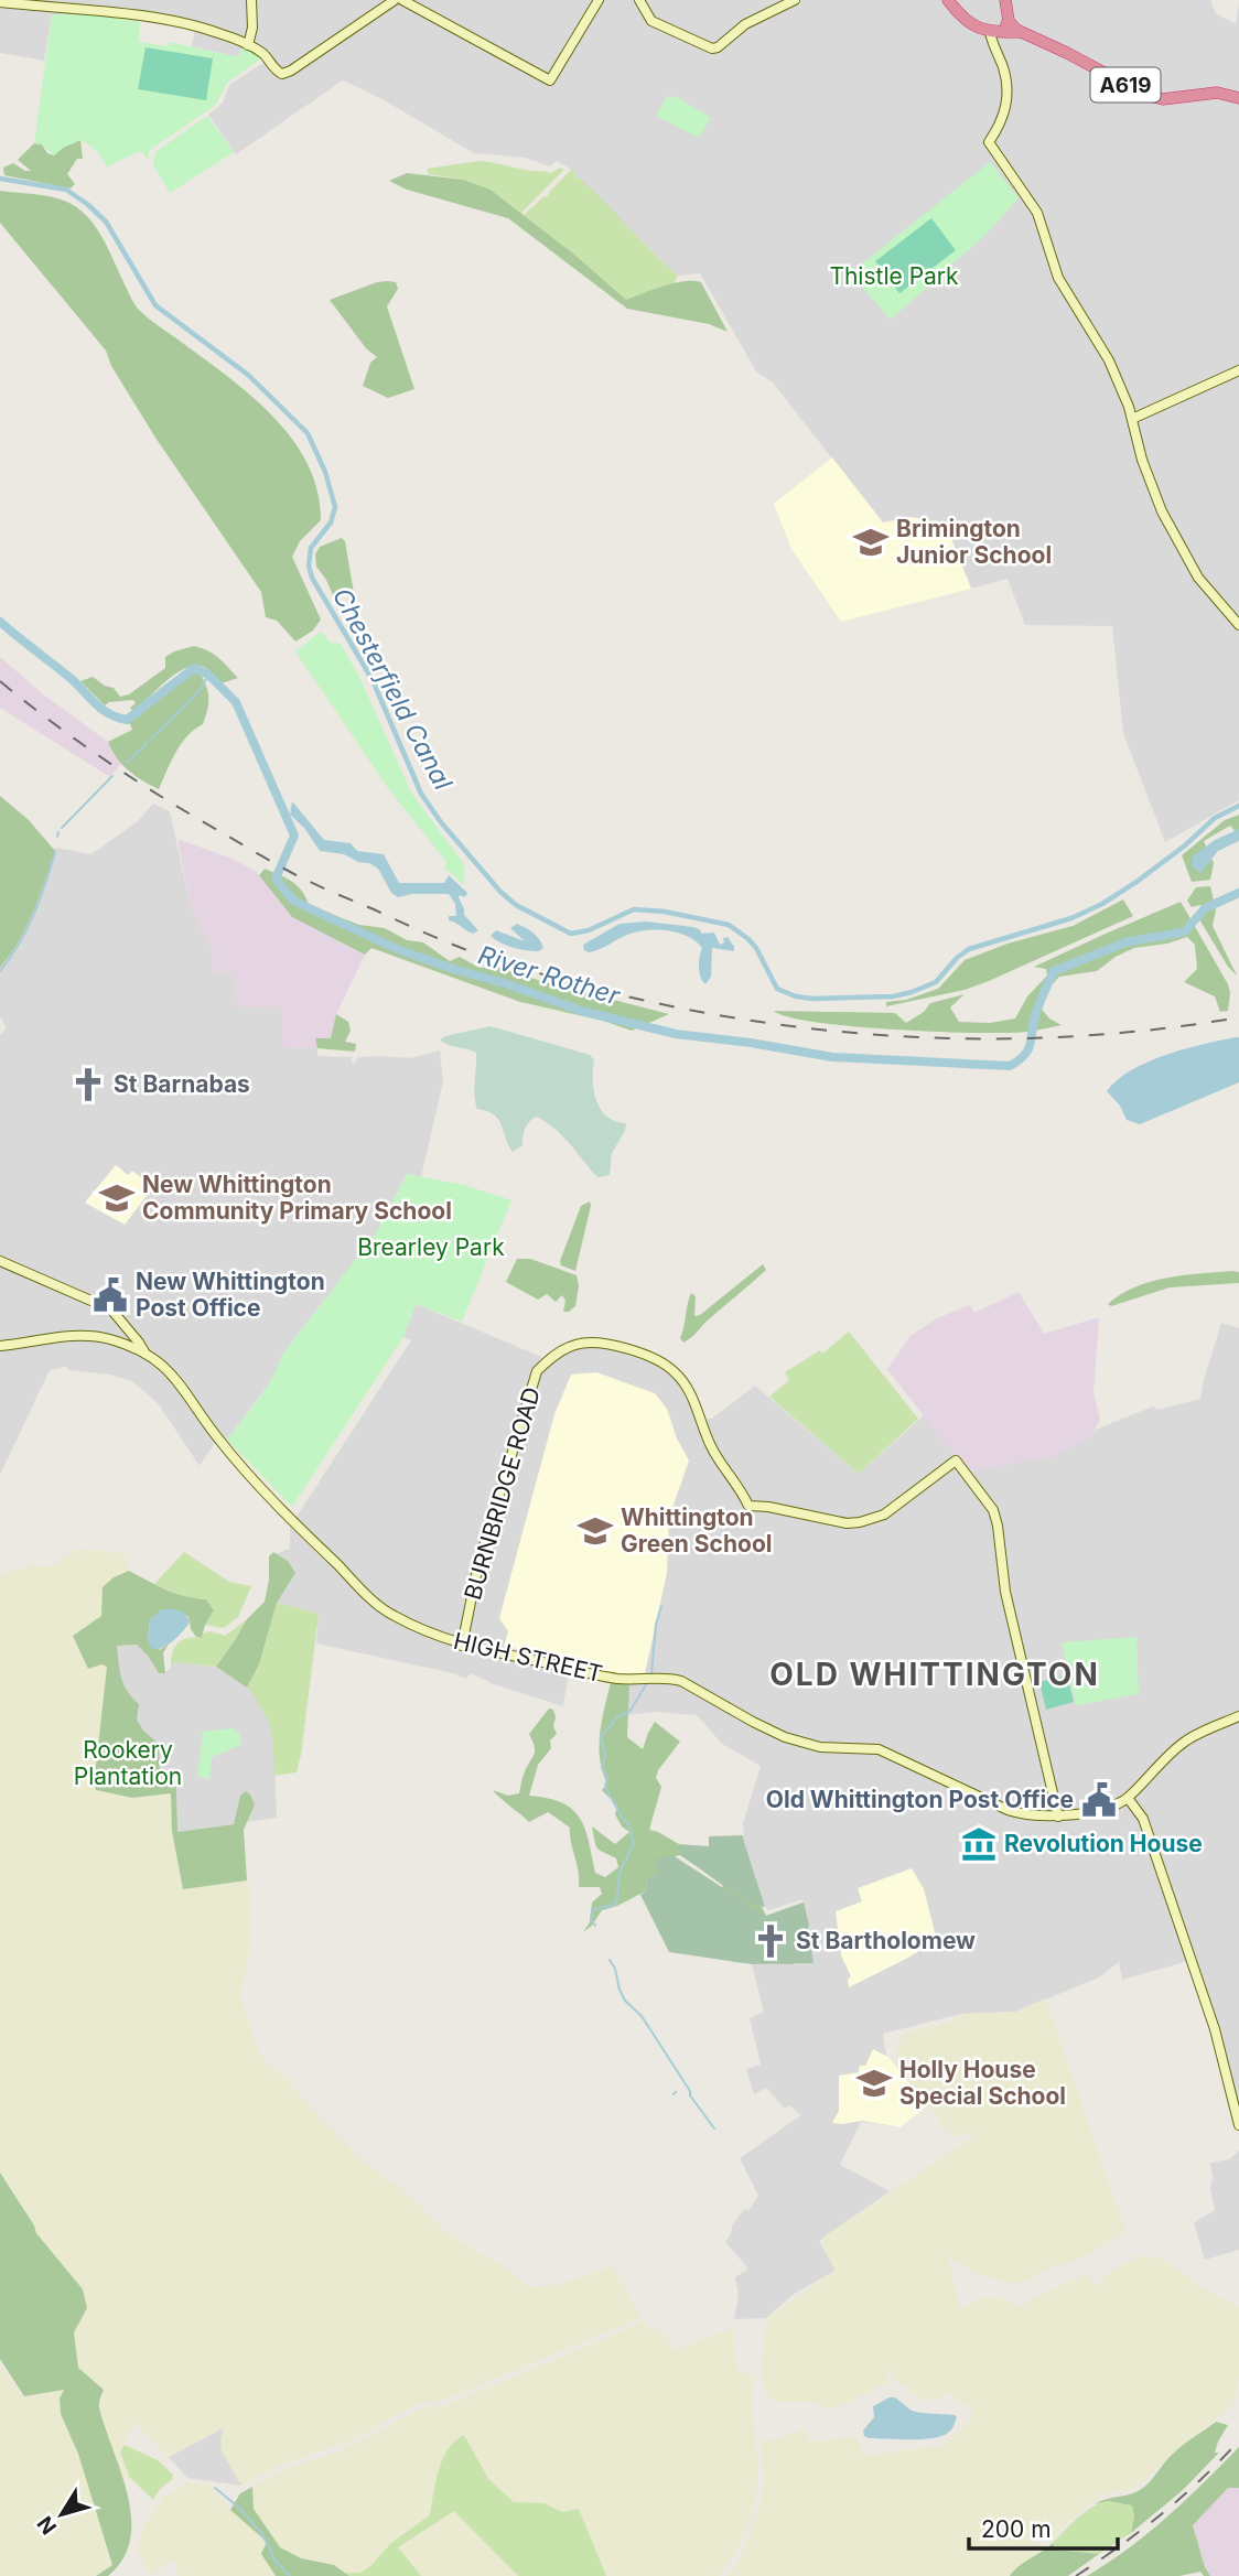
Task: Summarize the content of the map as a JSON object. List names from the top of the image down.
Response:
{
  "streets": {
    "highway": ["A619"],
    "street": ["BURNBRIDGE ROAD", "HIGH STREET"]
  },
  "crossings": [
    ["BURNBRIDGE ROAD", "HIGH STREET"]
  ],
  "districts": ["OLD WHITTINGTON"],
  "water": ["Chesterfield Canal", "River Rother"],
  "parks": ["Thistle Park", "Brearley Park", "Rookery Plantation"],
  "places": {
    "school or university": [
      "Brimington Junior School",
      "New Whittington Community Primary School",
      "Whittington Green School",
      "Holly House Special School"
    ],
    "church": ["St Barnabas", "St Bartholomew"],
    "public building": ["New Whittington Post Office", "Old Whittington Post Office"],
    "museum": ["Revolution House"]
  },
  "scale_bar": "200 m",
  "north": "bottom left"
}
